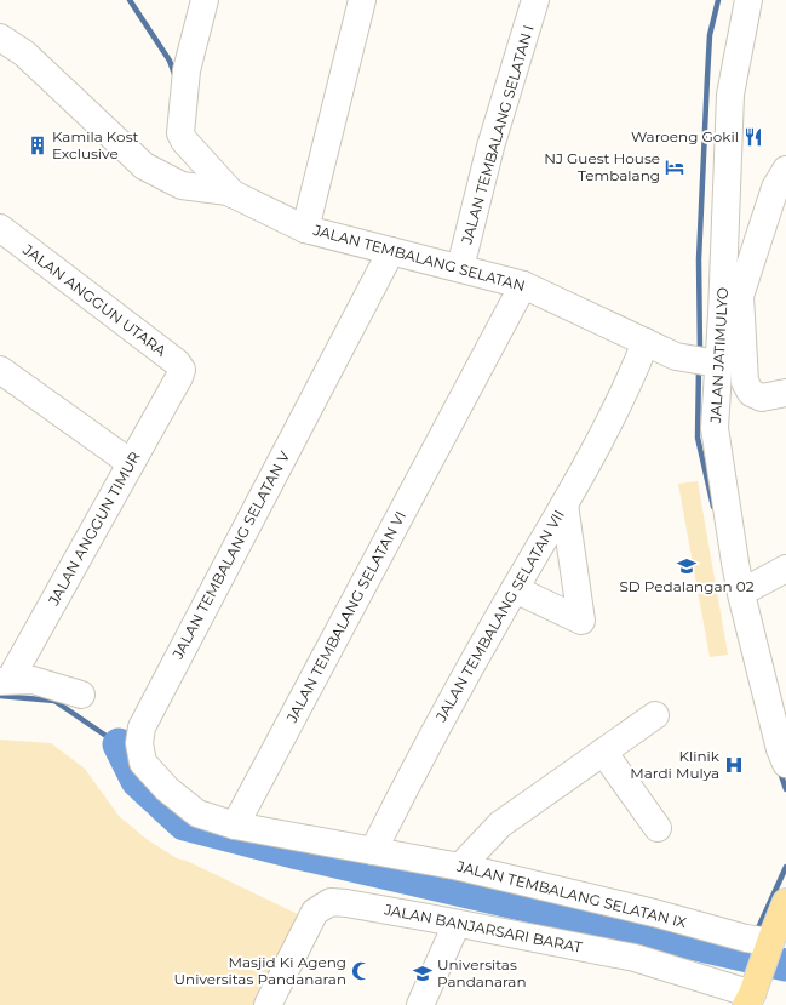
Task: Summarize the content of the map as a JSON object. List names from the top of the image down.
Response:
{
  "streets": {
    "street": [
      "JALAN TEMBALANG SELATAN I",
      "JALAN TEMBALANG SELATAN",
      "JALAN ANGGUN UTARA",
      "JALAN JATIMULYO",
      "JALAN ANGGUN TIMUR",
      "JALAN TEMBALANG SELATAN V",
      "JALAN TEMBALANG SELATAN VII",
      "JALAN TEMBALANG SELATAN VI",
      "JALAN TEMBALANG SELATAN IX",
      "JALAN BANJARSARI BARAT"
    ]
  },
  "crossings": [
    ["JALAN TEMBALANG SELATAN I", "JALAN TEMBALANG SELATAN"],
    ["JALAN TEMBALANG SELATAN", "JALAN JATIMULYO"],
    ["JALAN TEMBALANG SELATAN", "JALAN TEMBALANG SELATAN V"],
    ["JALAN TEMBALANG SELATAN", "JALAN TEMBALANG SELATAN VII"],
    ["JALAN TEMBALANG SELATAN", "JALAN TEMBALANG SELATAN VI"],
    ["JALAN ANGGUN UTARA", "JALAN ANGGUN TIMUR"],
    ["JALAN TEMBALANG SELATAN V", "JALAN TEMBALANG SELATAN VI"],
    ["JALAN TEMBALANG SELATAN VII", "JALAN TEMBALANG SELATAN IX"]
  ],
  "places": {
    "restaurant": ["Waroeng Gokil"],
    "building": ["Kamila Kost Exclusive"],
    "hotel": ["NJ Guest House Tembalang"],
    "school or university": ["SD Pedalangan 02", "Universitas Pandanaran"],
    "hospital": ["Klinik Mardi Mulya"],
    "mosque": ["Masjid Ki Ageng Universitas Pandanaran"]
  }
}
